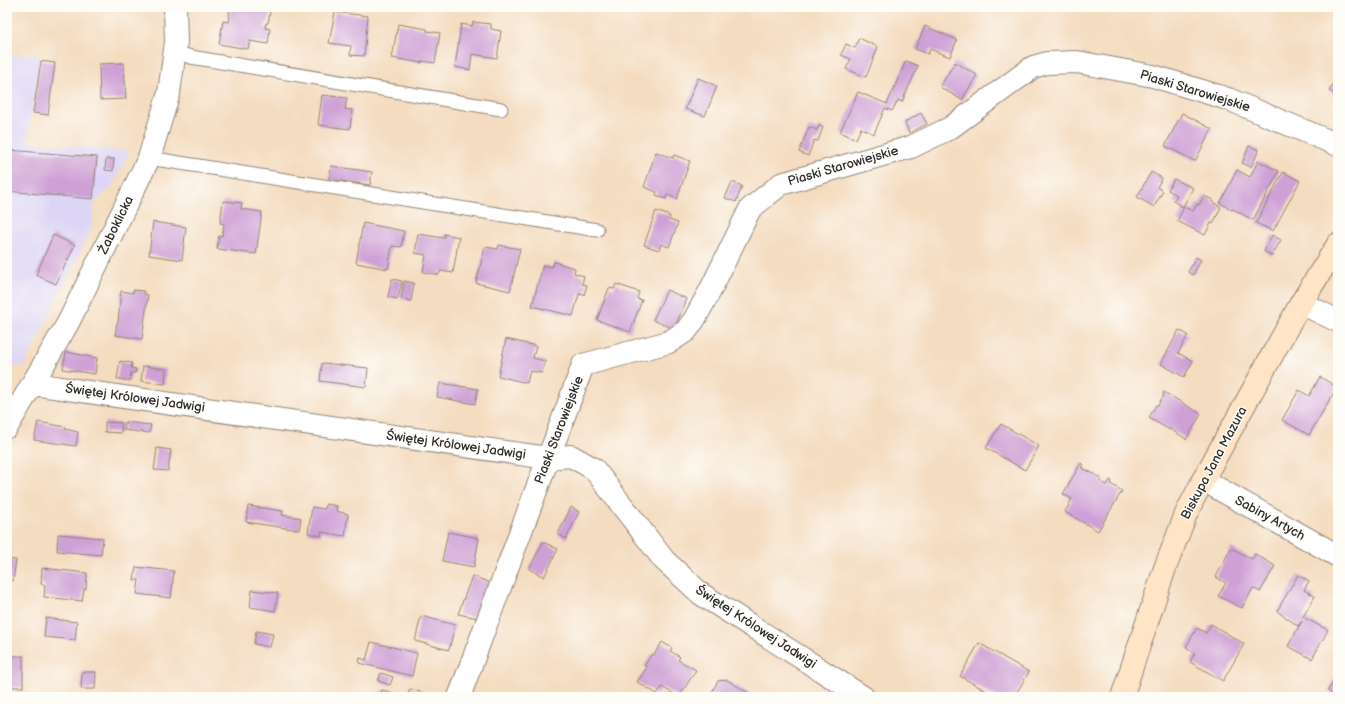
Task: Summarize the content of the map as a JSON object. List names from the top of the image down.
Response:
{
  "streets": {
    "street": [
      "Piaski Starowiejskie",
      "Żaboklicka",
      "Świętej Królowej Jadwigi",
      "Biskupa Jana Mazura",
      "Sabiny Artych"
    ]
  },
  "crossings": [
    ["Piaski Starowiejskie", "Świętej Królowej Jadwigi"],
    ["Żaboklicka", "Świętej Królowej Jadwigi"],
    ["Biskupa Jana Mazura", "Sabiny Artych"]
  ]
}
